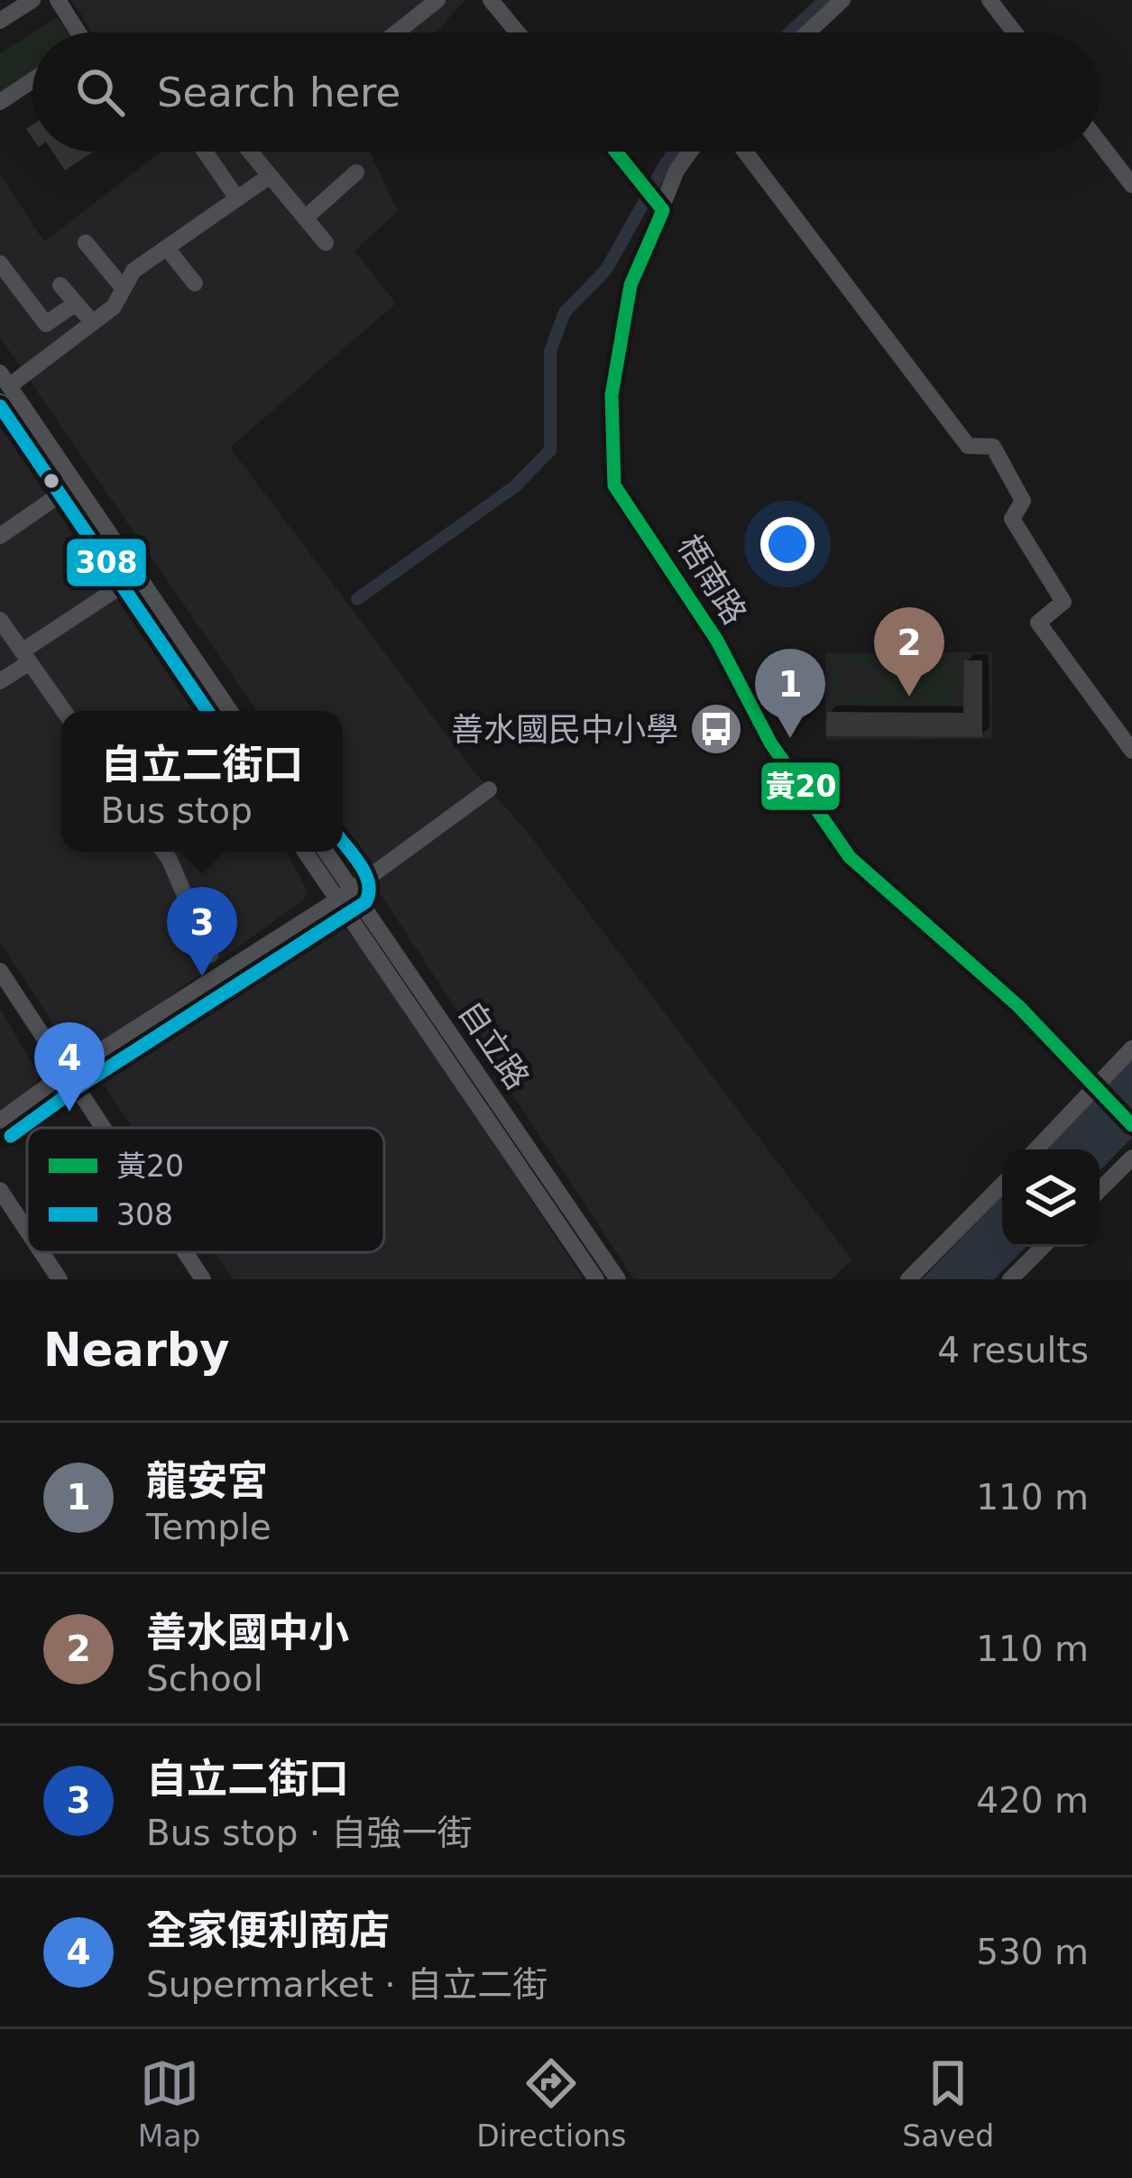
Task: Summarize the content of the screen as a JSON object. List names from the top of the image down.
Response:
{
  "streets": {
    "street": ["梧南路", "自立路"]
  },
  "places": {
    "bus stop": ["善水國民中小學"]
  },
  "lines": ["transit line 黃20", "transit line 308"],
  "legend": ["黃20", "308"],
  "page": {
    "search": "Search here",
    "pins": [
      "2",
      "1",
      "3",
      "4"
    ],
    "popup": ["自立二街口", "Bus stop"],
    "heading": ["Nearby", "4 results"],
    "list": [
      {
        "mark": "1",
        "name": "龍安宮",
        "note": "Temple",
        "value": "110 m"
      },
      {
        "mark": "2",
        "name": "善水國中小",
        "note": "School",
        "value": "110 m"
      },
      {
        "mark": "3",
        "name": "自立二街口",
        "note": "Bus stop · 自強一街",
        "value": "420 m"
      },
      {
        "mark": "4",
        "name": "全家便利商店",
        "note": "Supermarket · 自立二街",
        "value": "530 m"
      }
    ],
    "nav": ["Map", "Directions", "Saved"]
  }
}
